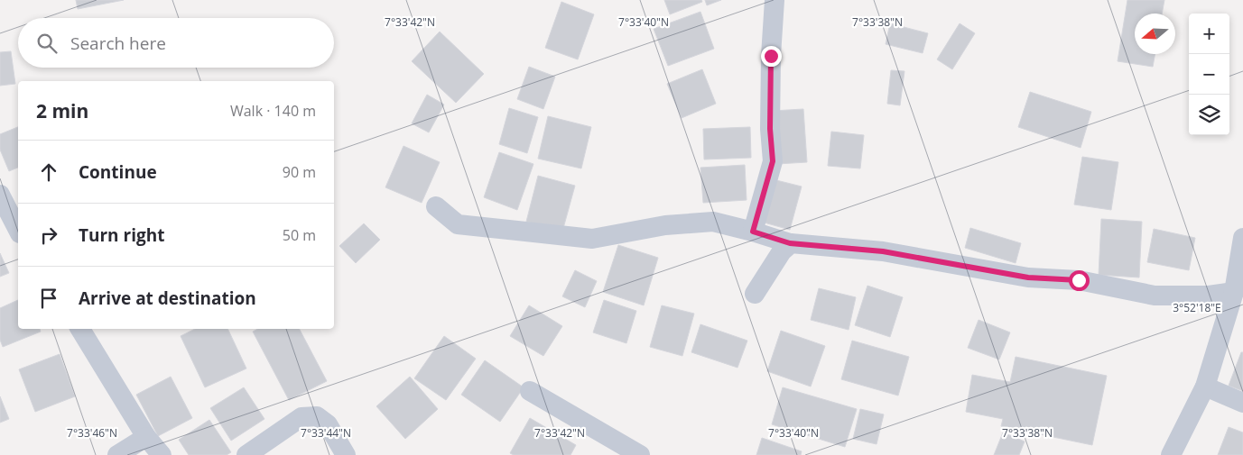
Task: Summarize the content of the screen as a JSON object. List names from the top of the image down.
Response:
{
  "north": "left",
  "page": {
    "map_buttons": ["+", "−"],
    "search": "Search here",
    "heading": ["2 min", "Walk · 140 m"],
    "list": [
      ["Continue", "90 m"],
      ["Turn right", "50 m"],
      "Arrive at destination"
    ]
  },
  "coordinates": [
    "7°33'42\"N",
    "7°33'40\"N",
    "7°33'38\"N",
    "3°52'18\"E",
    "7°33'46\"N",
    "7°33'44\"N"
  ]
}
